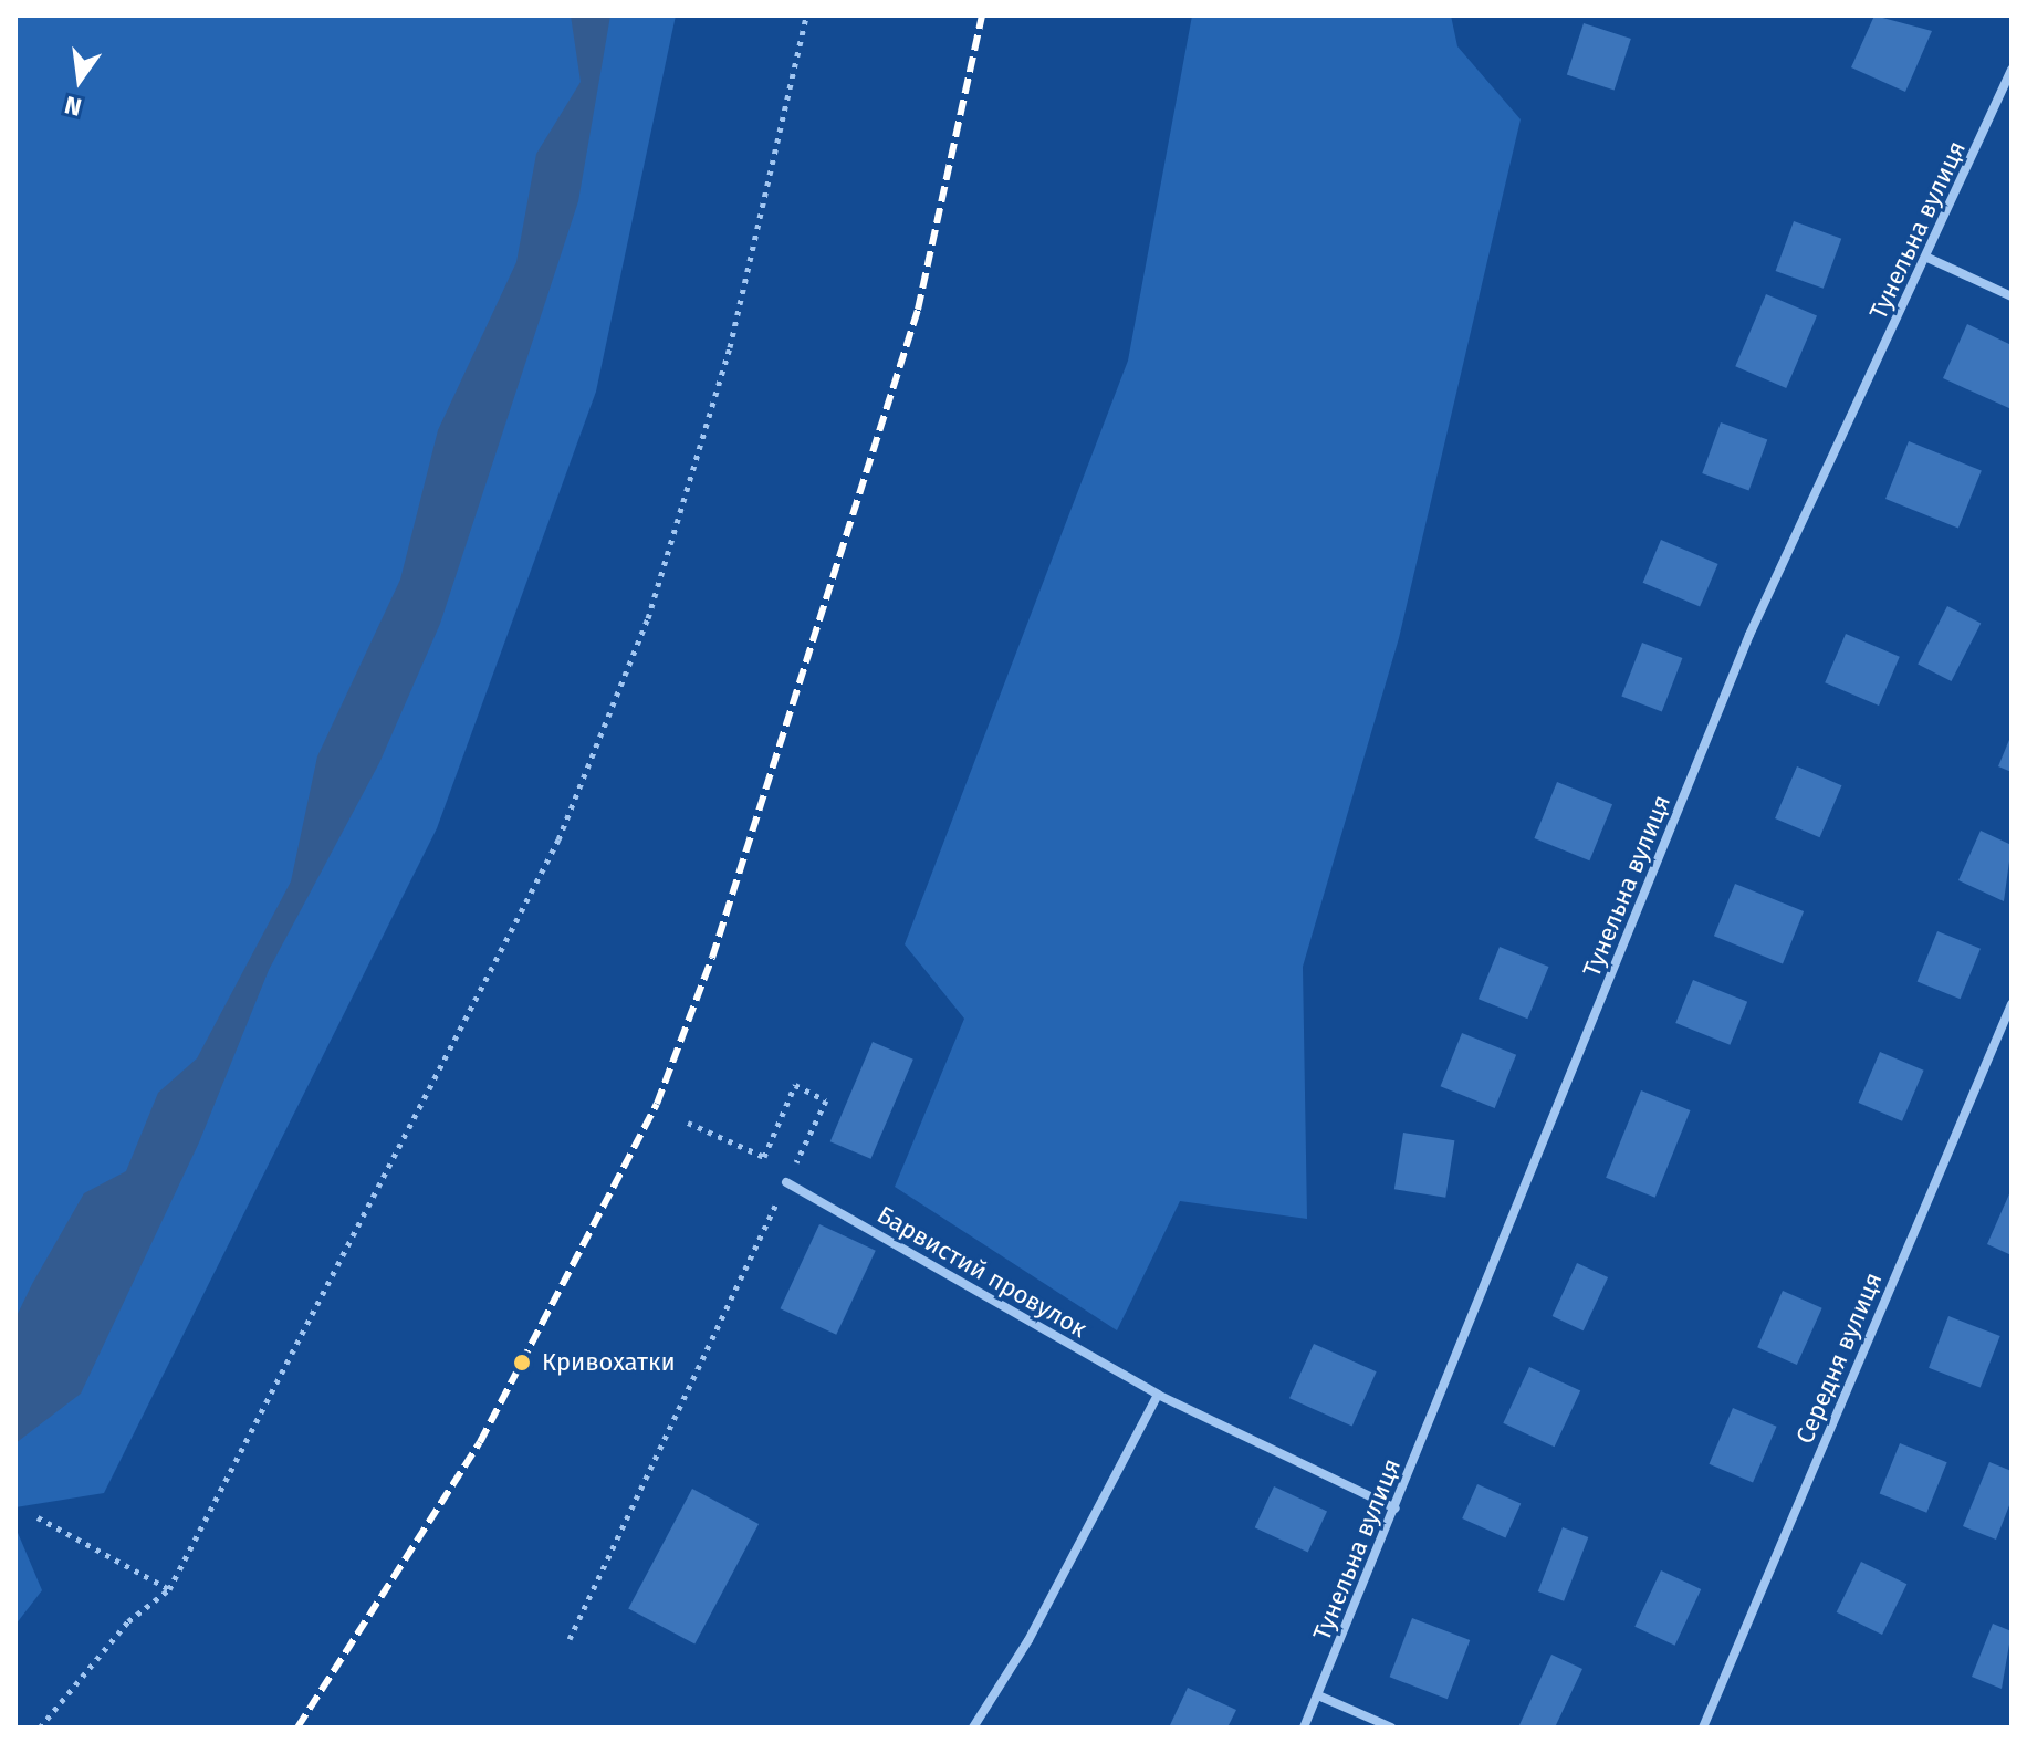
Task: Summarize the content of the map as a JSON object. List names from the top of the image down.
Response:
{
  "streets": {
    "street": ["Тунельна вулиця", "Барвистий провулок", "Середня вулиця"]
  },
  "crossings": [
    ["Тунельна вулиця", "Барвистий провулок"]
  ],
  "places": ["Кривохатки"],
  "north": "bottom"
}
